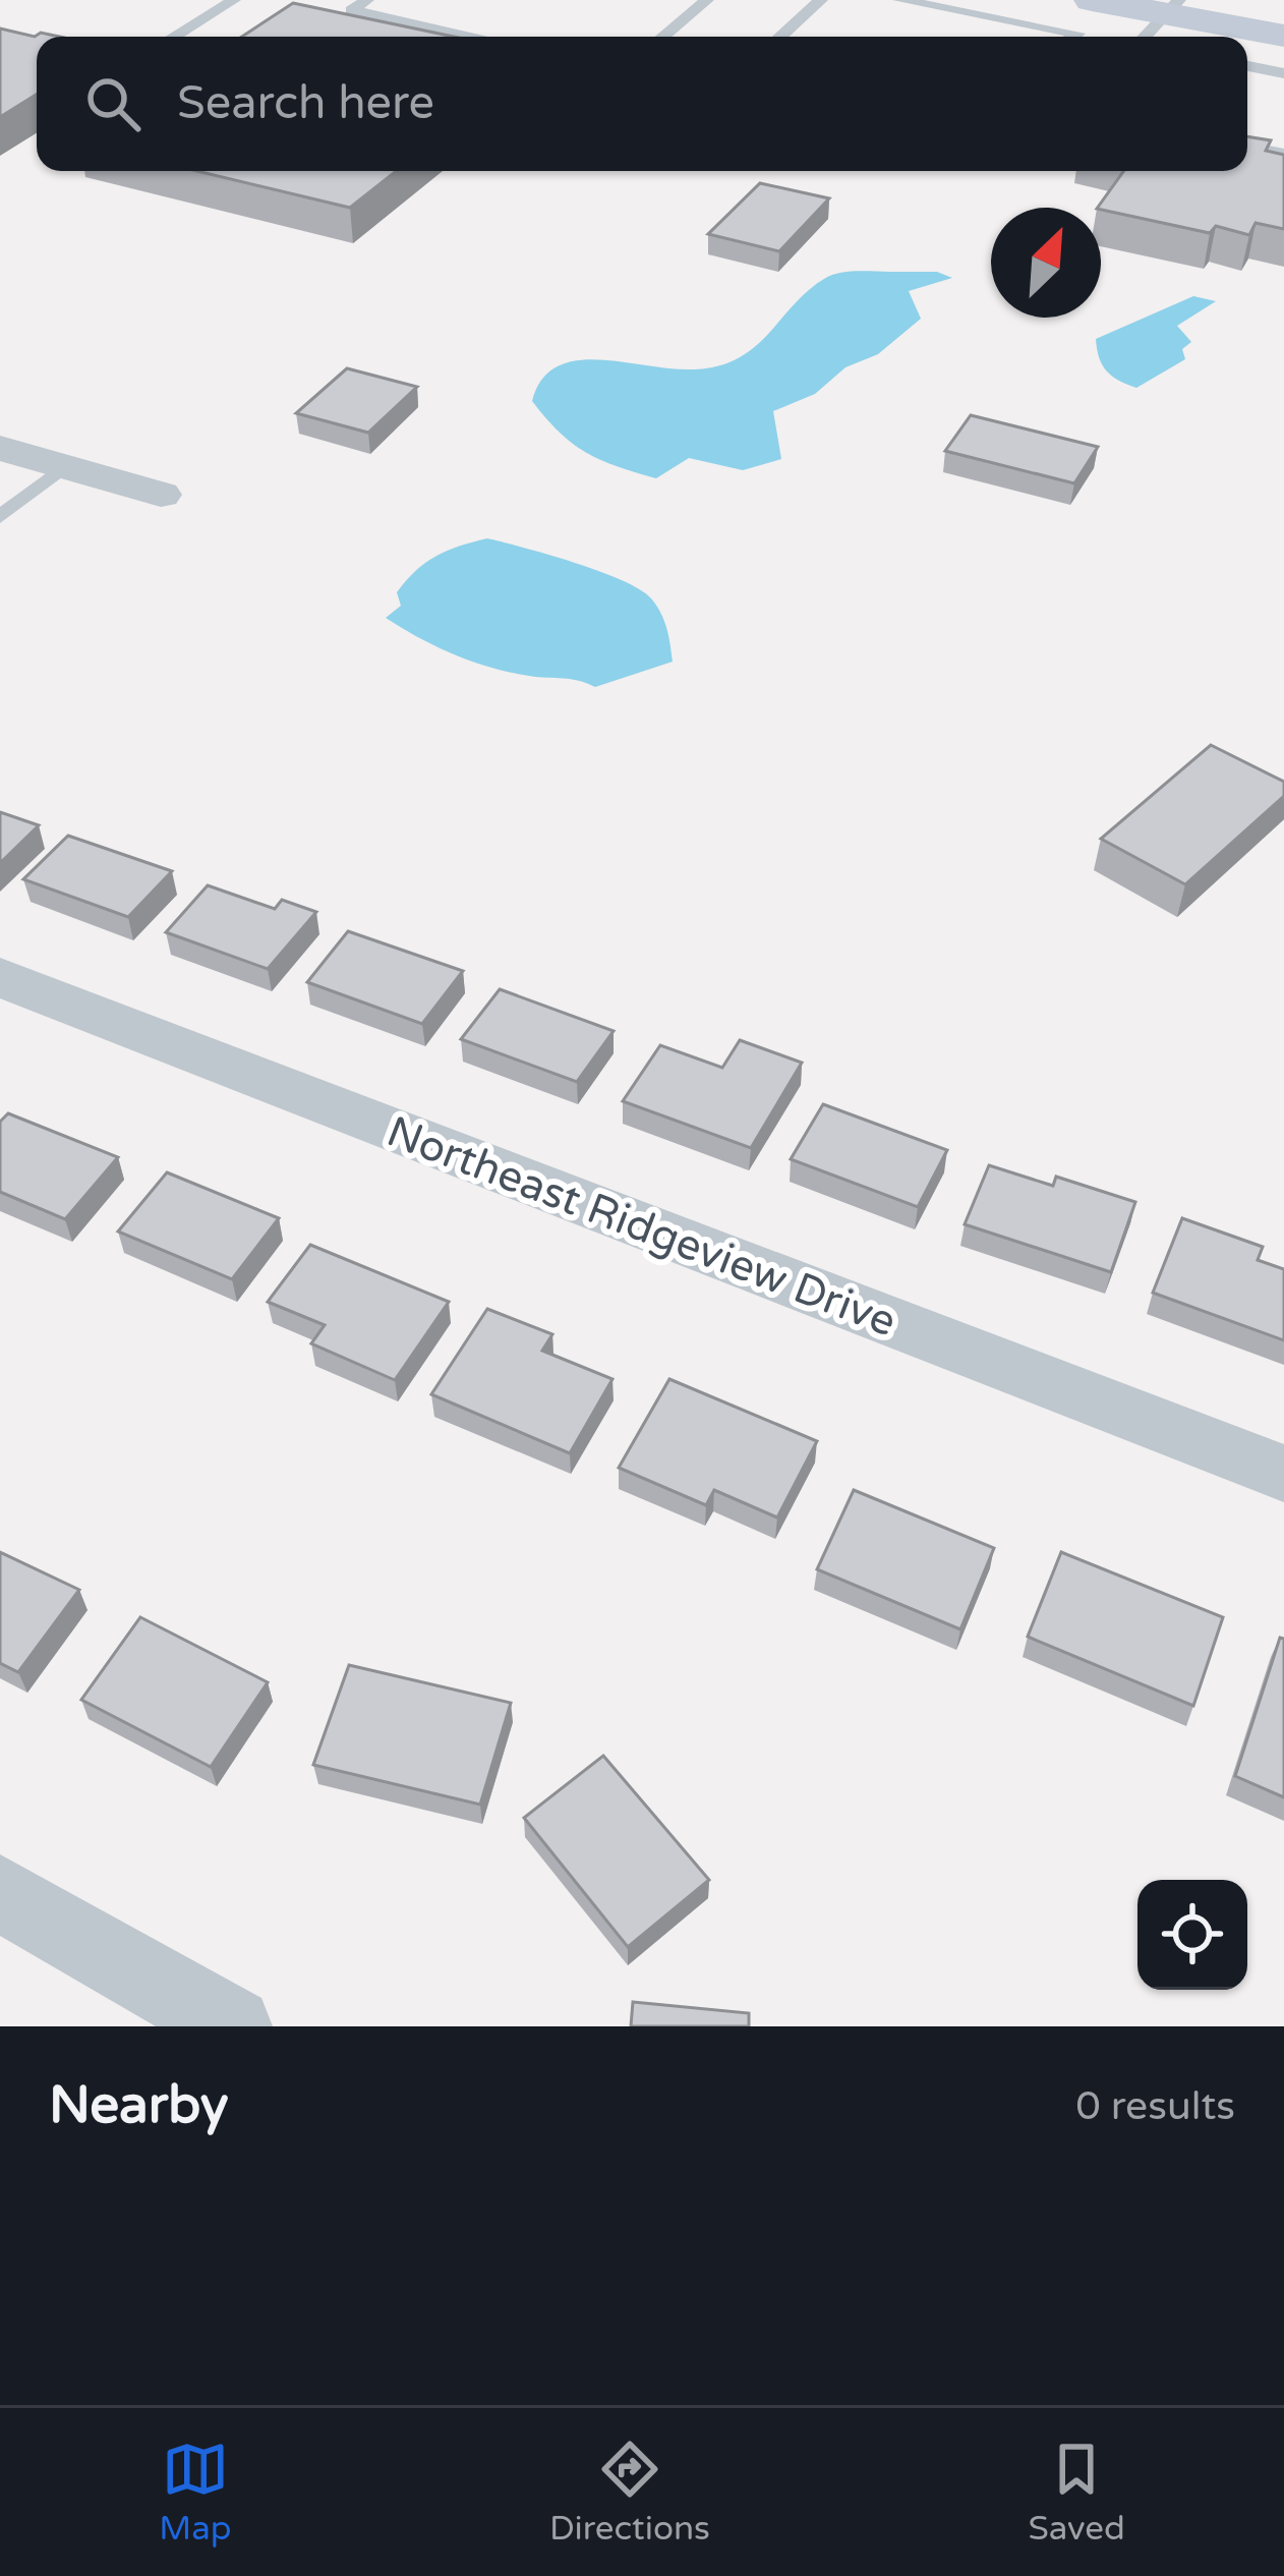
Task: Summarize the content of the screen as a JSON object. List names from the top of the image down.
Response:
{
  "streets": {
    "street": ["Northeast Ridgeview Drive"]
  },
  "north": "top right",
  "page": {
    "search": "Search here",
    "heading": ["Nearby", "0 results"],
    "nav": ["Map", "Directions", "Saved"]
  }
}
